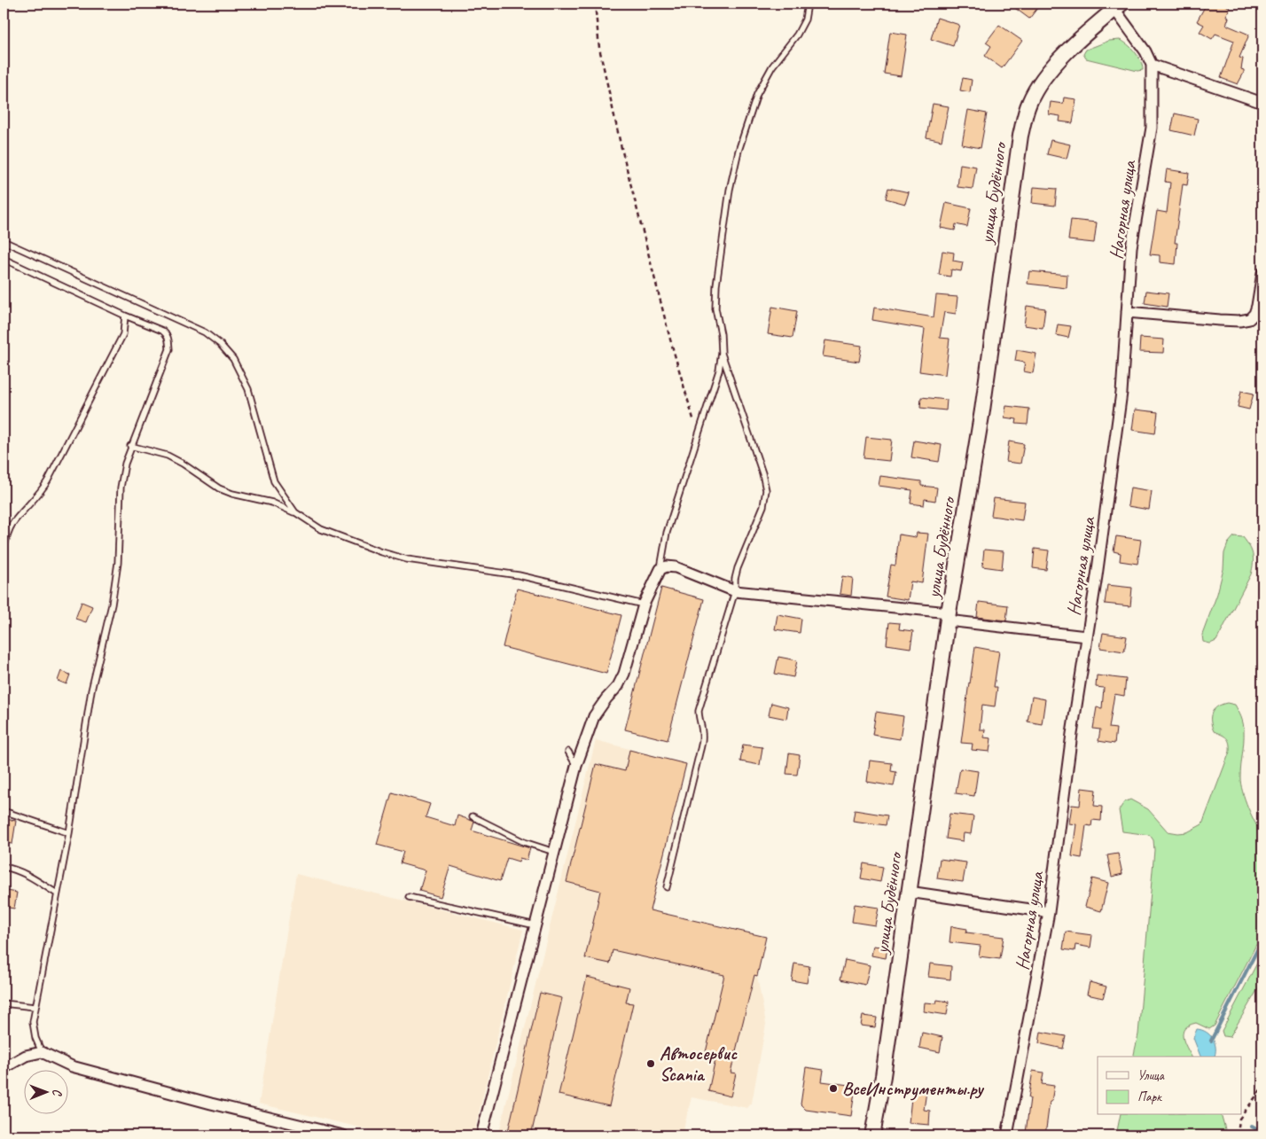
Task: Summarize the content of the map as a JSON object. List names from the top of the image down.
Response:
{
  "streets": {
    "main road": ["улица Будённого"],
    "street": ["Нагорная улица"]
  },
  "crossings": [
    ["улица Будённого", "Нагорная улица"]
  ],
  "places": ["Автосервис Scania", "ВсеИнструменты.ру"],
  "legend": ["Улица", "Парк"],
  "north": "right"
}
